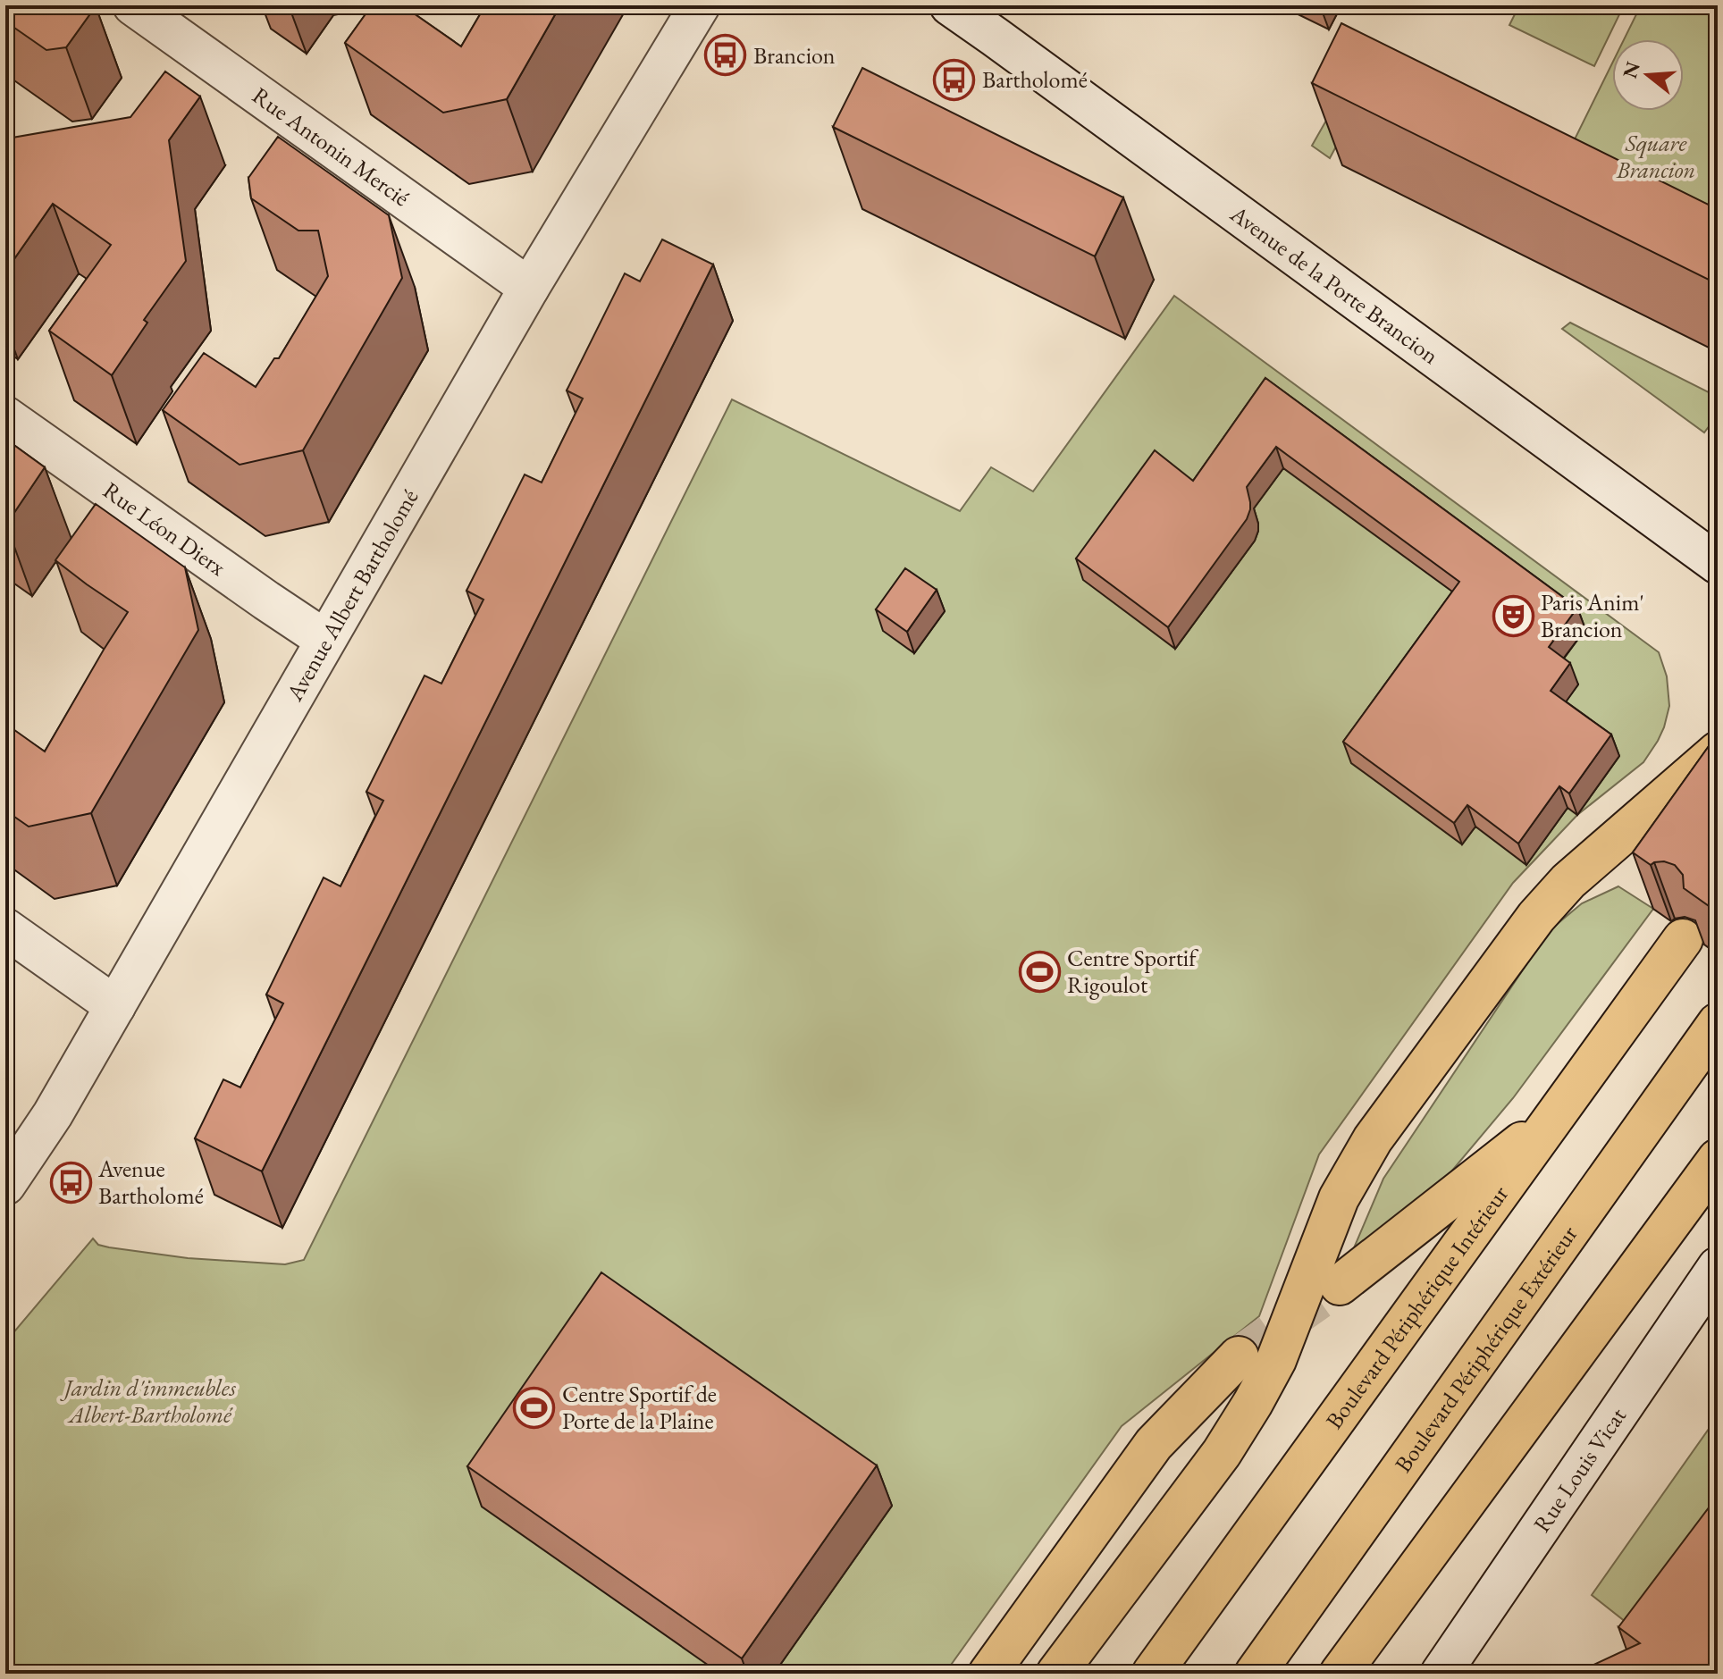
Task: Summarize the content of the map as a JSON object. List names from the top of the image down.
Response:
{
  "streets": {
    "highway": ["Boulevard Périphérique Intérieur", "Boulevard Périphérique Extérieur"],
    "street": [
      "Rue Antonin Mercié",
      "Avenue de la Porte Brancion",
      "Rue Léon Dierx",
      "Avenue Albert Bartholomé",
      "Rue Louis Vicat"
    ]
  },
  "crossings": [
    ["Rue Antonin Mercié", "Avenue Albert Bartholomé"],
    ["Rue Léon Dierx", "Avenue Albert Bartholomé"]
  ],
  "parks": ["Square Brancion", "Jardin d'immeubles Albert-Bartholomé"],
  "places": {
    "bus stop": ["Brancion", "Bartholomé", "Avenue Bartholomé"],
    "theatre": ["Paris Anim' Brancion"],
    "sports": ["Centre Sportif Rigoulot", "Centre Sportif de Porte de la Plaine"]
  },
  "north": "left"
}
